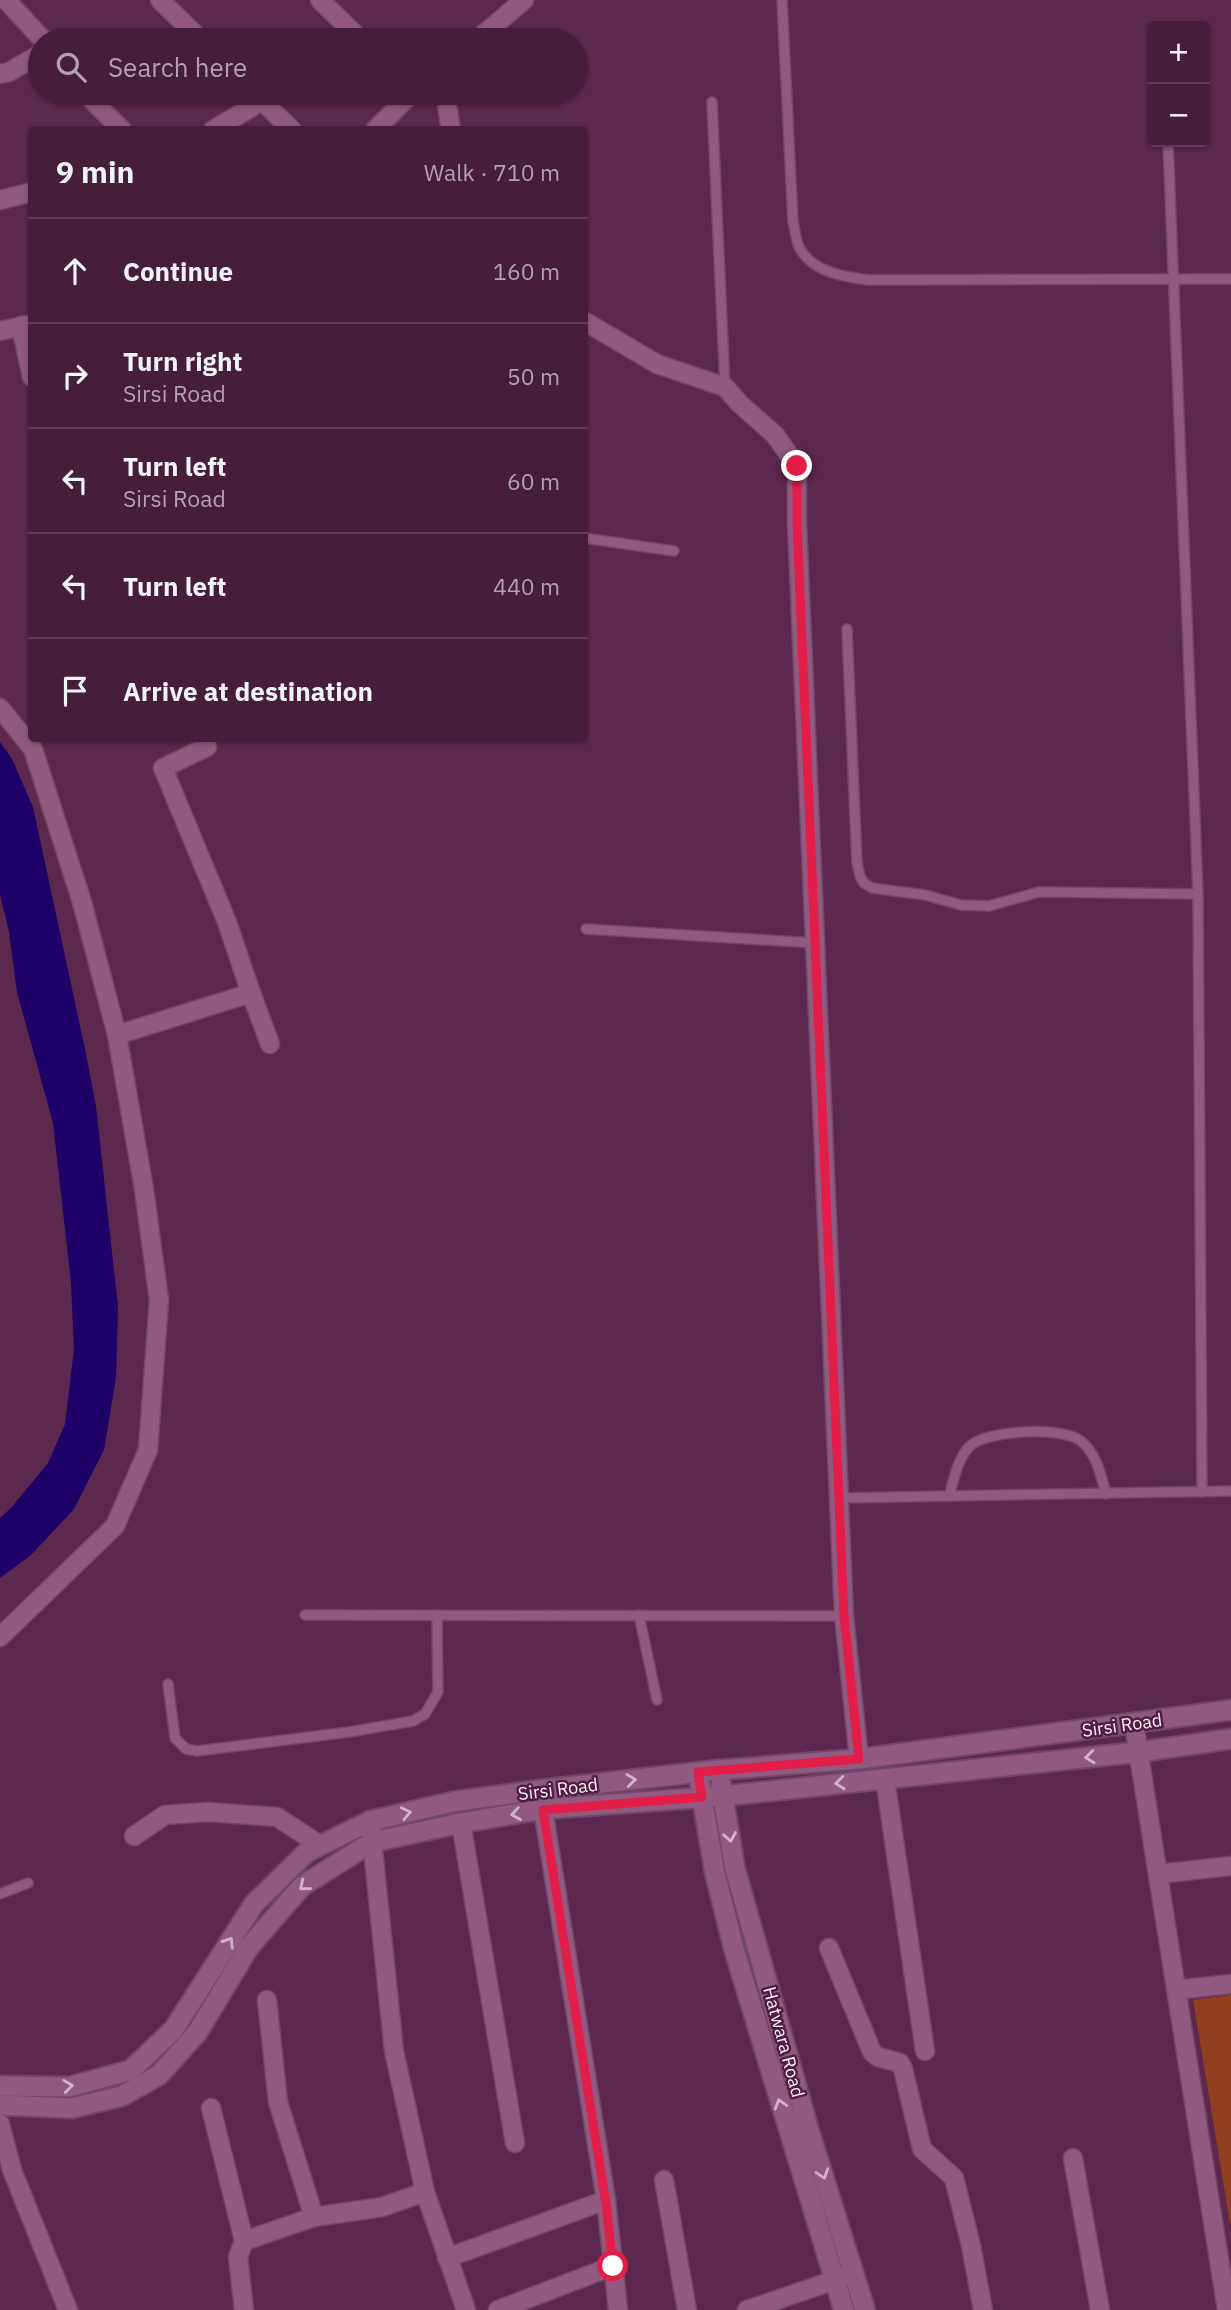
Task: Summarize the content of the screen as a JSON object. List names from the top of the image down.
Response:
{
  "streets": {
    "street": ["Sirsi Road", "Hatwara Road"]
  },
  "crossings": [
    ["Sirsi Road", "Hatwara Road"]
  ],
  "page": {
    "map_buttons": ["+", "−"],
    "search": "Search here",
    "heading": ["9 min", "Walk · 710 m"],
    "list": [
      ["Continue", "160 m"],
      ["Turn right", "Sirsi Road", "50 m"],
      ["Turn left", "Sirsi Road", "60 m"],
      ["Turn left", "440 m"],
      "Arrive at destination"
    ]
  }
}
